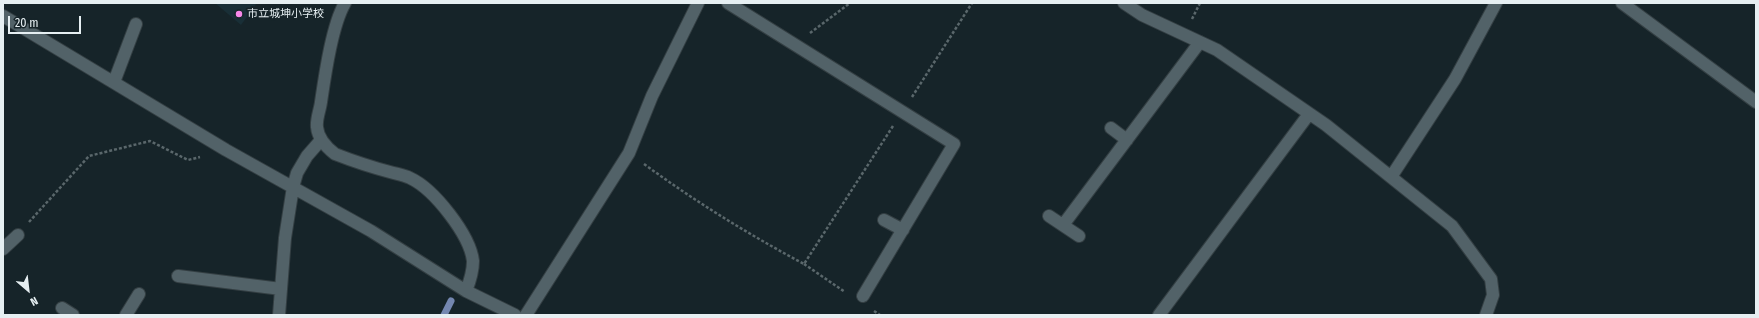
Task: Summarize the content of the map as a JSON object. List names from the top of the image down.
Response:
{
  "places": ["市立城坤小学校"],
  "scale_bar": "20 m",
  "north": "bottom right"
}
